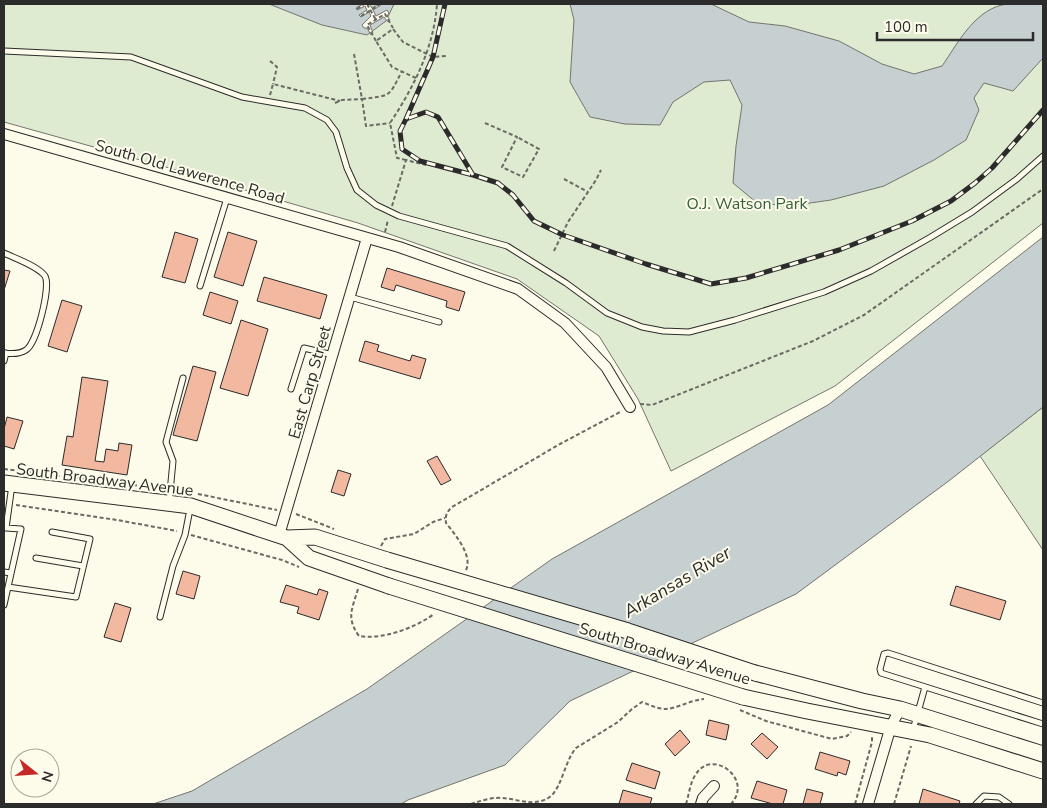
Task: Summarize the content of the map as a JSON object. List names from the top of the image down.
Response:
{
  "streets": {
    "main road": ["South Broadway Avenue"],
    "street": ["South Old Lawerence Road", "East Carp Street"]
  },
  "crossings": [
    ["South Old Lawerence Road", "East Carp Street"],
    ["East Carp Street", "South Broadway Avenue"]
  ],
  "water": ["Arkansas River"],
  "parks": ["O.J. Watson Park"],
  "scale_bar": "100 m",
  "north": "right"
}
